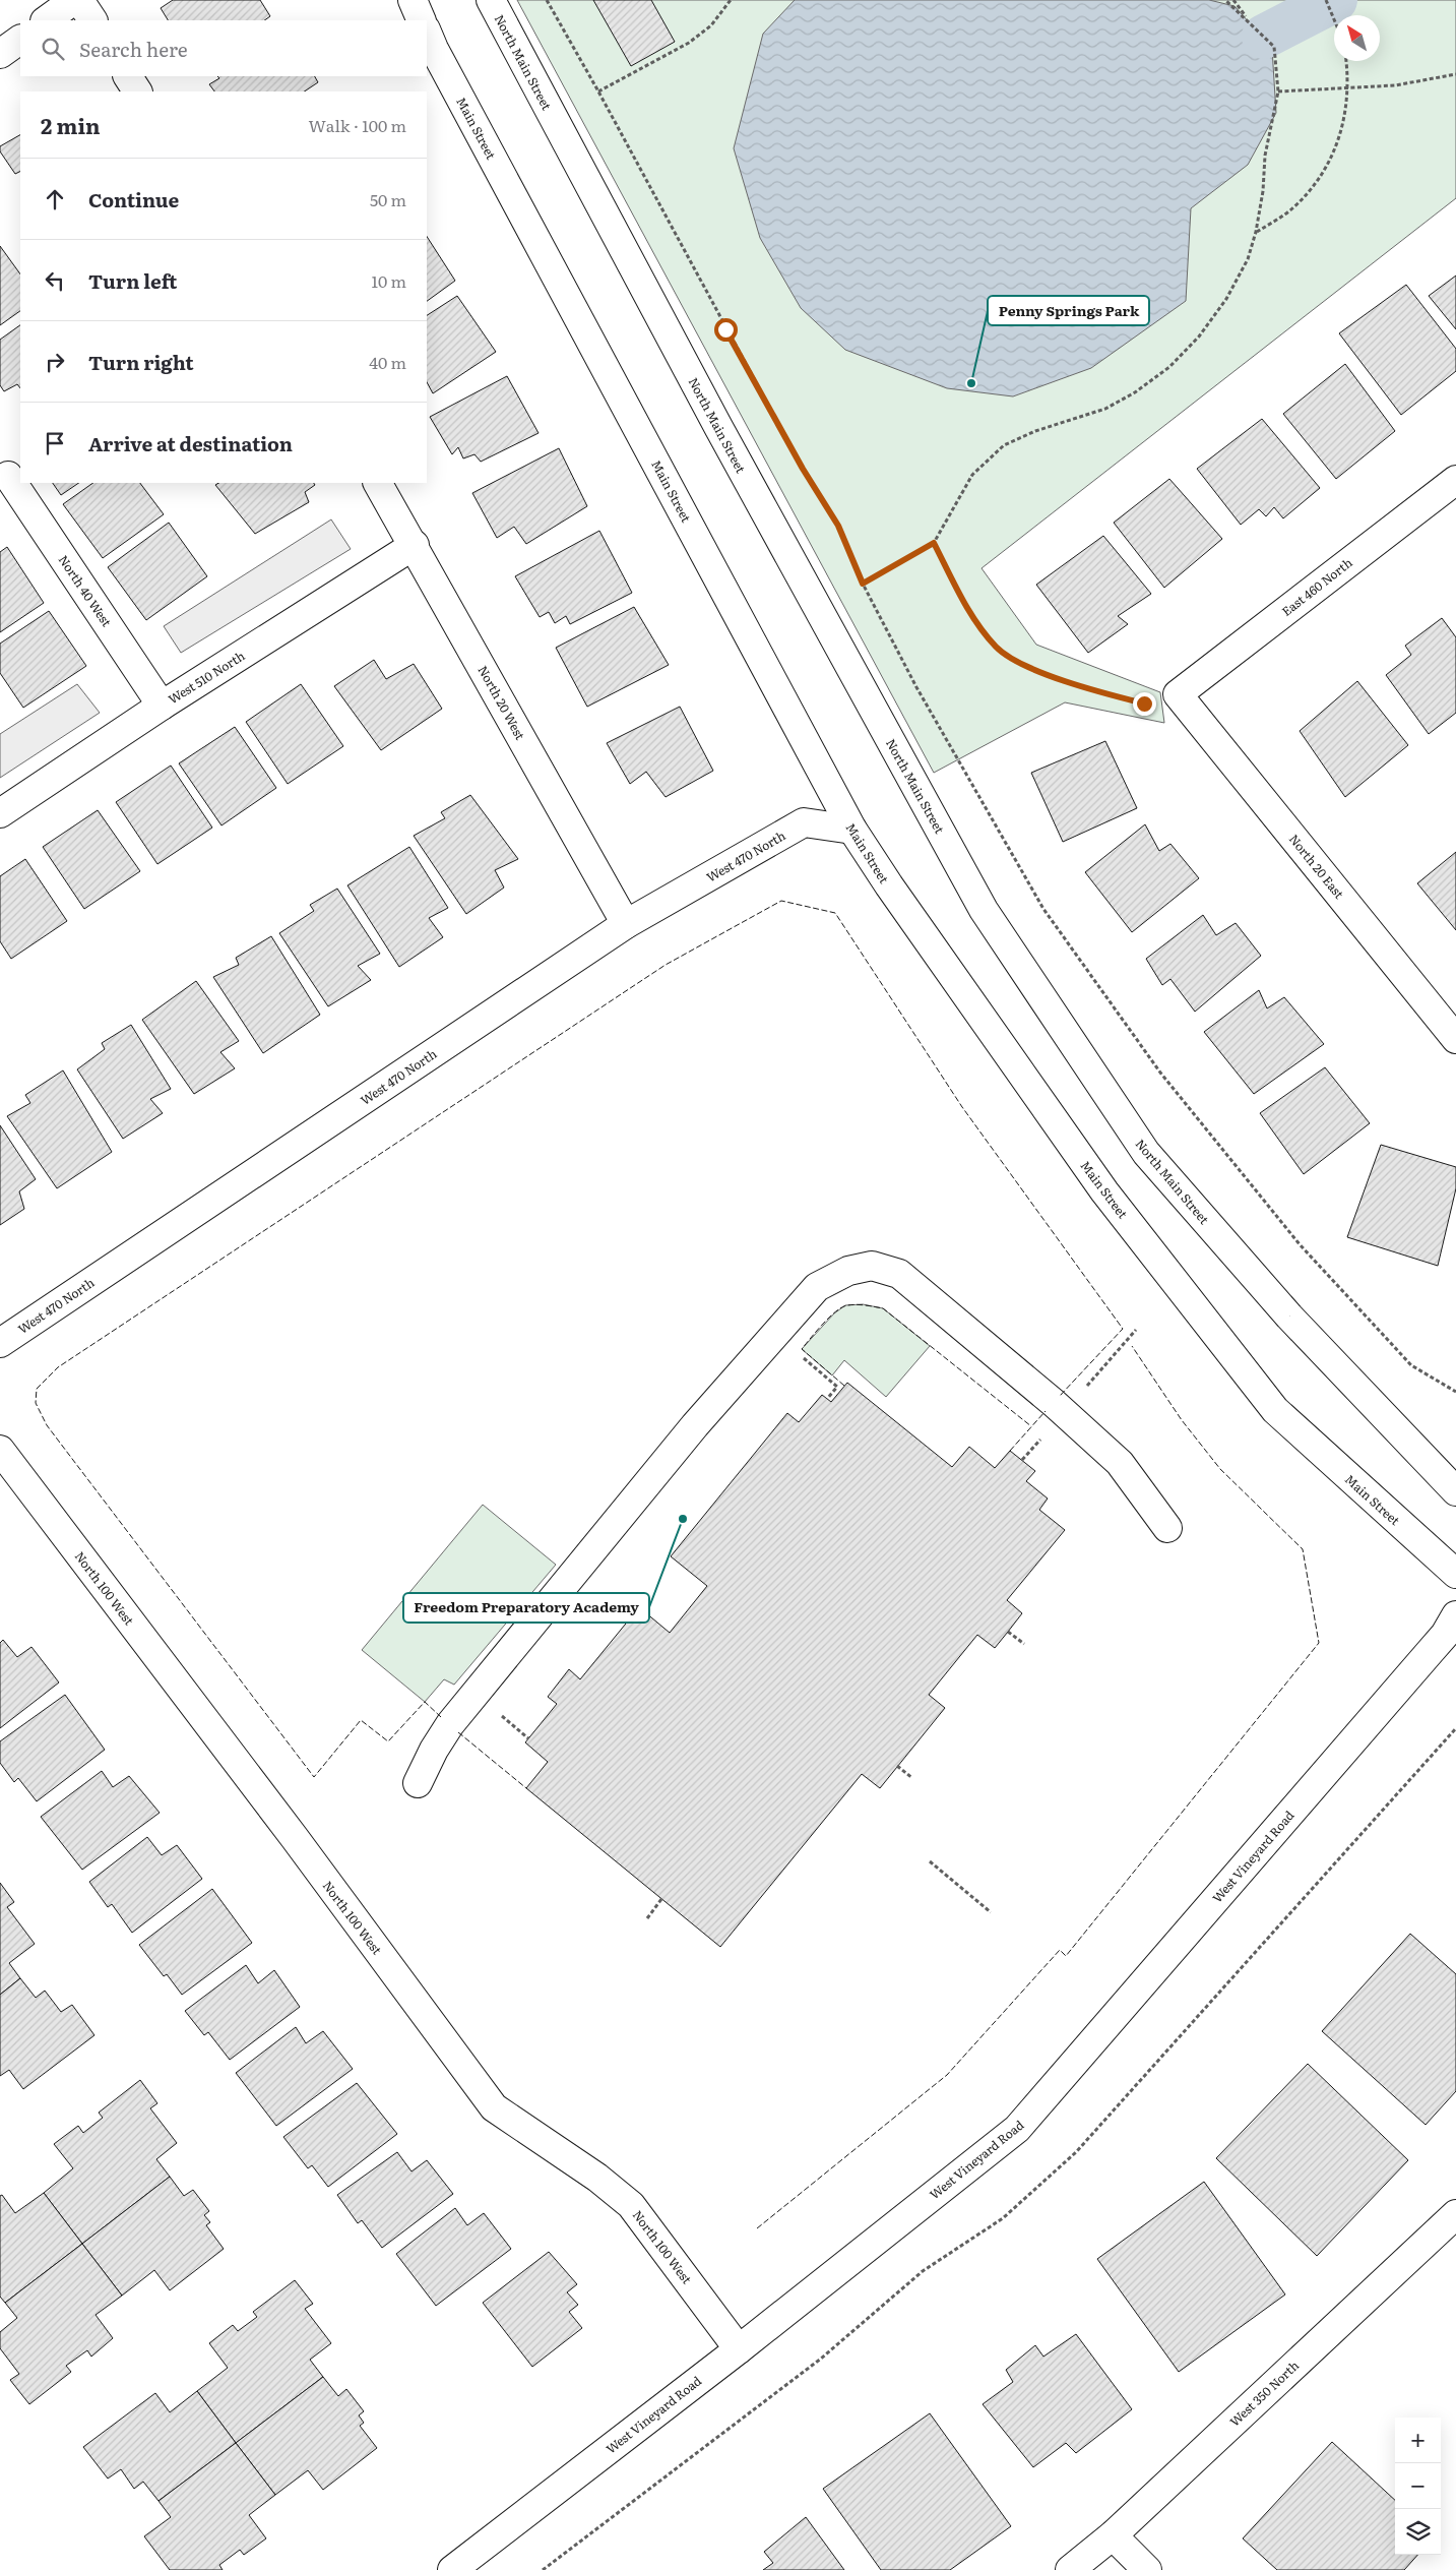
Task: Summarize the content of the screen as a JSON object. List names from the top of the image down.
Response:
{
  "streets": {
    "street": [
      "North Main Street",
      "Main Street",
      "East 460 North",
      "North 40 West",
      "West 510 North",
      "North 20 West",
      "West 470 North",
      "North 20 East",
      "North 100 West",
      "West Vineyard Road",
      "West 350 North"
    ]
  },
  "crossings": [
    ["Main Street", "West 470 North"],
    ["East 460 North", "North 20 East"],
    ["North 40 West", "West 510 North"],
    ["West 510 North", "North 20 West"],
    ["North 20 West", "West 470 North"],
    ["North 100 West", "West Vineyard Road"]
  ],
  "places": ["Penny Springs Park", "Freedom Preparatory Academy"],
  "north": "top left",
  "page": {
    "search": "Search here",
    "heading": ["2 min", "Walk · 100 m"],
    "list": [
      ["Continue", "50 m"],
      ["Turn left", "10 m"],
      ["Turn right", "40 m"],
      "Arrive at destination"
    ],
    "map_buttons": ["+", "−"]
  }
}
